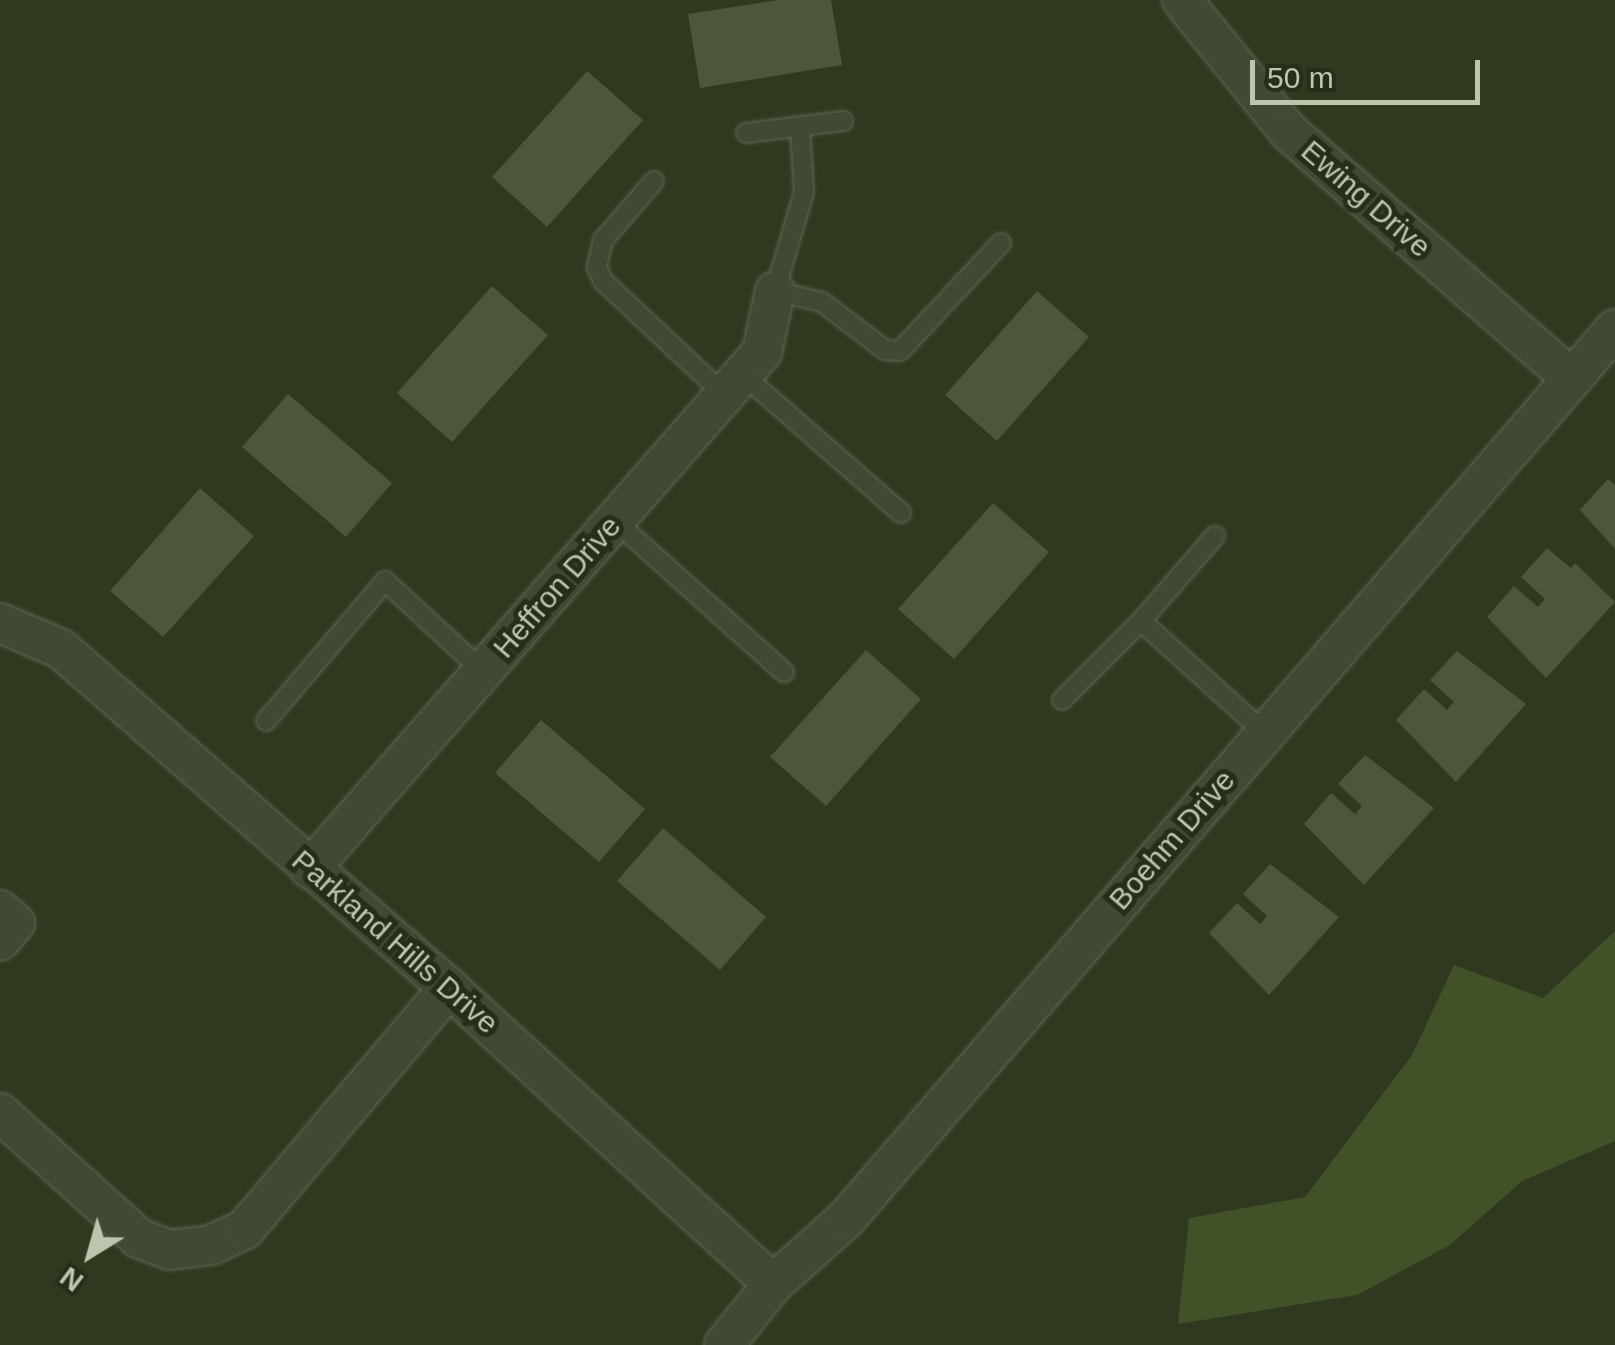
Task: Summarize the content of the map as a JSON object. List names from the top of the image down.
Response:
{
  "streets": {
    "street": [
      "Ewing Drive",
      "Heffron Drive",
      "Boehm Drive",
      "Parkland Hills Drive"
    ]
  },
  "crossings": [
    ["Ewing Drive", "Boehm Drive"],
    ["Heffron Drive", "Parkland Hills Drive"],
    ["Boehm Drive", "Parkland Hills Drive"]
  ],
  "scale_bar": "50 m",
  "north": "bottom left"
}
